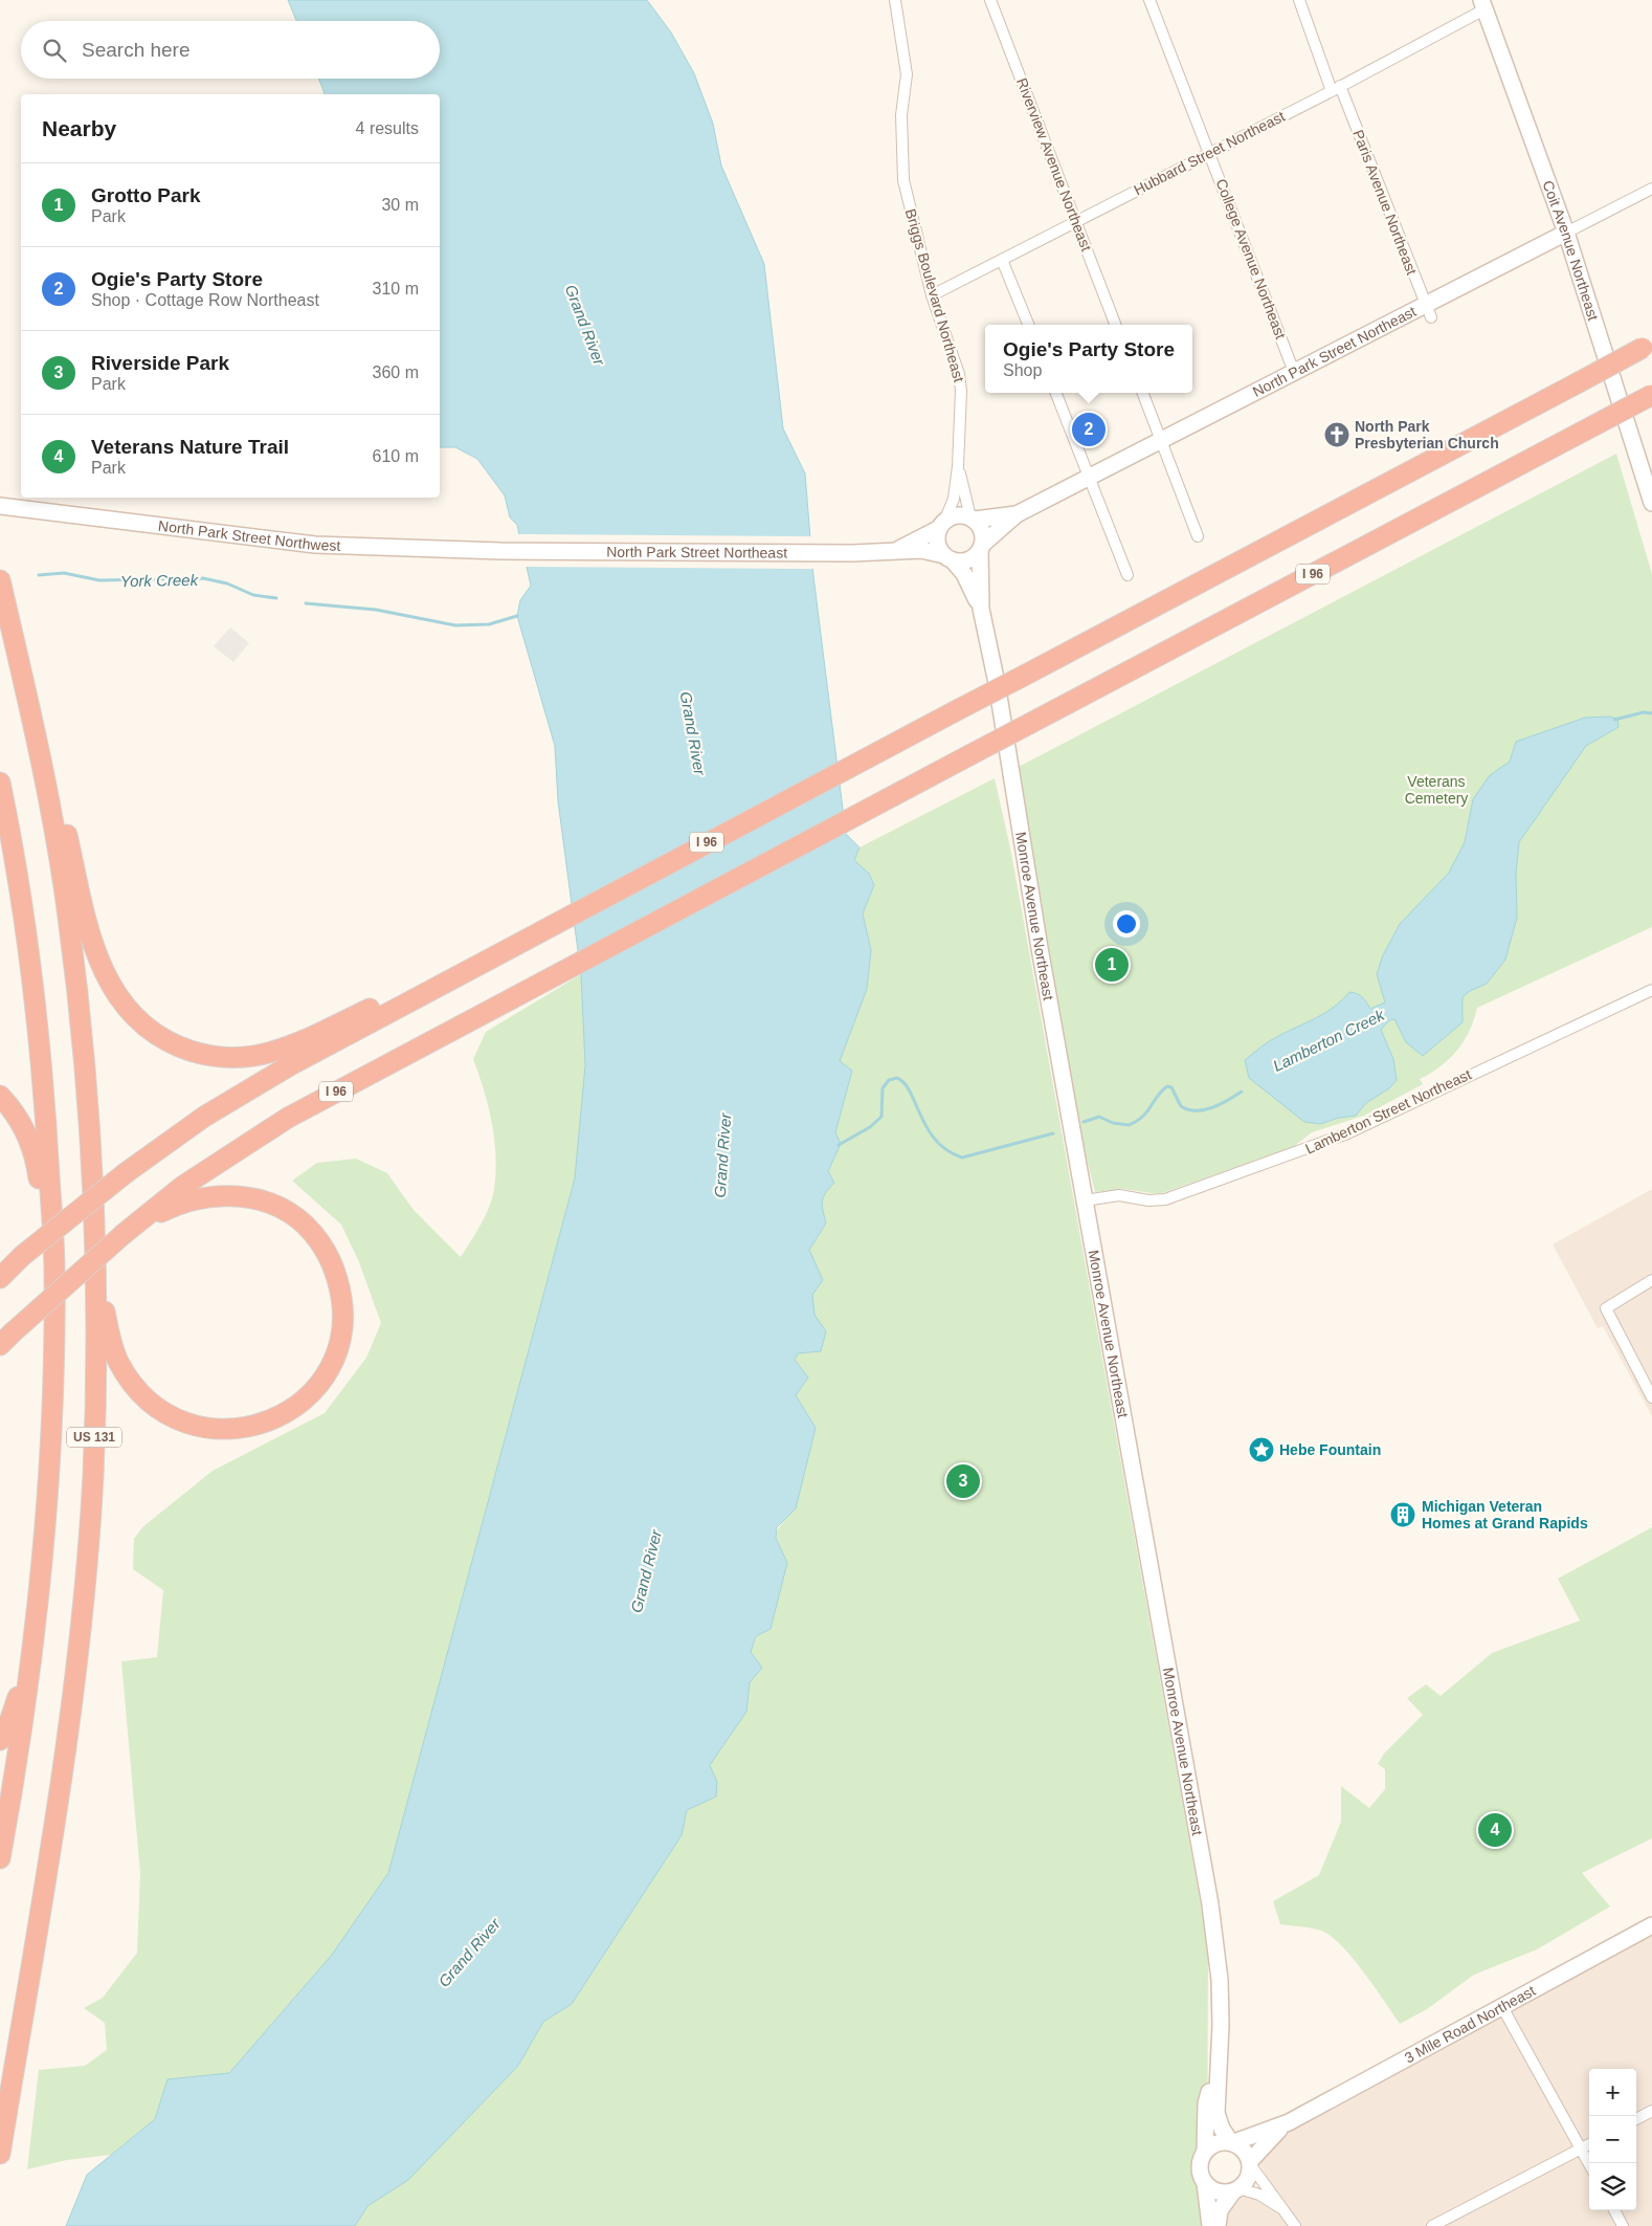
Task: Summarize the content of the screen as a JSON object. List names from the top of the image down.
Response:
{
  "streets": {
    "highway": ["I 96", "US 131"],
    "main road": [
      "Coit Avenue Northeast",
      "North Park Street Northeast",
      "North Park Street Northwest",
      "Monroe Avenue Northeast",
      "3 Mile Road Northeast"
    ],
    "street": [
      "Hubbard Street Northeast",
      "Riverview Avenue Northeast",
      "Paris Avenue Northeast",
      "College Avenue Northeast",
      "Briggs Boulevard Northeast",
      "Lamberton Street Northeast"
    ]
  },
  "crossings": [
    ["Hubbard Street Northeast", "Riverview Avenue Northeast"],
    ["Hubbard Street Northeast", "Paris Avenue Northeast"],
    ["Hubbard Street Northeast", "Coit Avenue Northeast"],
    ["Hubbard Street Northeast", "College Avenue Northeast"],
    ["Hubbard Street Northeast", "Briggs Boulevard Northeast"],
    ["Paris Avenue Northeast", "North Park Street Northeast"],
    ["Coit Avenue Northeast", "North Park Street Northeast"],
    ["College Avenue Northeast", "North Park Street Northeast"],
    ["Briggs Boulevard Northeast", "North Park Street Northeast"],
    ["Briggs Boulevard Northeast", "Monroe Avenue Northeast"],
    ["North Park Street Northeast", "North Park Street Northwest"],
    ["North Park Street Northeast", "Monroe Avenue Northeast"],
    ["Monroe Avenue Northeast", "Lamberton Street Northeast"],
    ["Monroe Avenue Northeast", "3 Mile Road Northeast"]
  ],
  "water": ["Grand River", "York Creek", "Lamberton Creek"],
  "parks": ["Veterans Cemetery"],
  "places": {
    "church": ["North Park Presbyterian Church"],
    "place": ["Hebe Fountain"],
    "building": ["Michigan Veteran Homes at Grand Rapids"]
  },
  "page": {
    "search": "Search here",
    "heading": ["Nearby", "4 results"],
    "list": [
      {
        "mark": "1",
        "name": "Grotto Park",
        "note": "Park",
        "value": "30 m"
      },
      {
        "mark": "2",
        "name": "Ogie's Party Store",
        "note": "Shop · Cottage Row Northeast",
        "value": "310 m"
      },
      {
        "mark": "3",
        "name": "Riverside Park",
        "note": "Park",
        "value": "360 m"
      },
      {
        "mark": "4",
        "name": "Veterans Nature Trail",
        "note": "Park",
        "value": "610 m"
      }
    ],
    "popup": ["Ogie's Party Store", "Shop"],
    "pins": [
      "2",
      "1",
      "3",
      "4"
    ],
    "map_buttons": ["+", "−"]
  }
}
